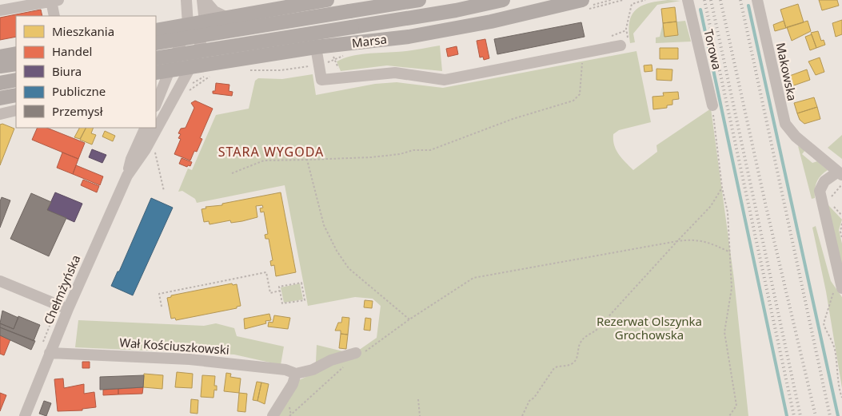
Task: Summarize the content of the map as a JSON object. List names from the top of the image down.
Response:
{
  "streets": {
    "main road": ["Marsa"],
    "street": [
      "Torowa",
      "Makowska",
      "Chełmżyńska",
      "Wał Kościuszkowski"
    ]
  },
  "crossings": [
    ["Marsa", "Chełmżyńska"],
    ["Chełmżyńska", "Wał Kościuszkowski"]
  ],
  "districts": ["STARA WYGODA"],
  "parks": ["Rezerwat Olszynka Grochowska"],
  "legend": [
    "Mieszkania",
    "Handel",
    "Biura",
    "Publiczne",
    "Przemysł"
  ]
}
